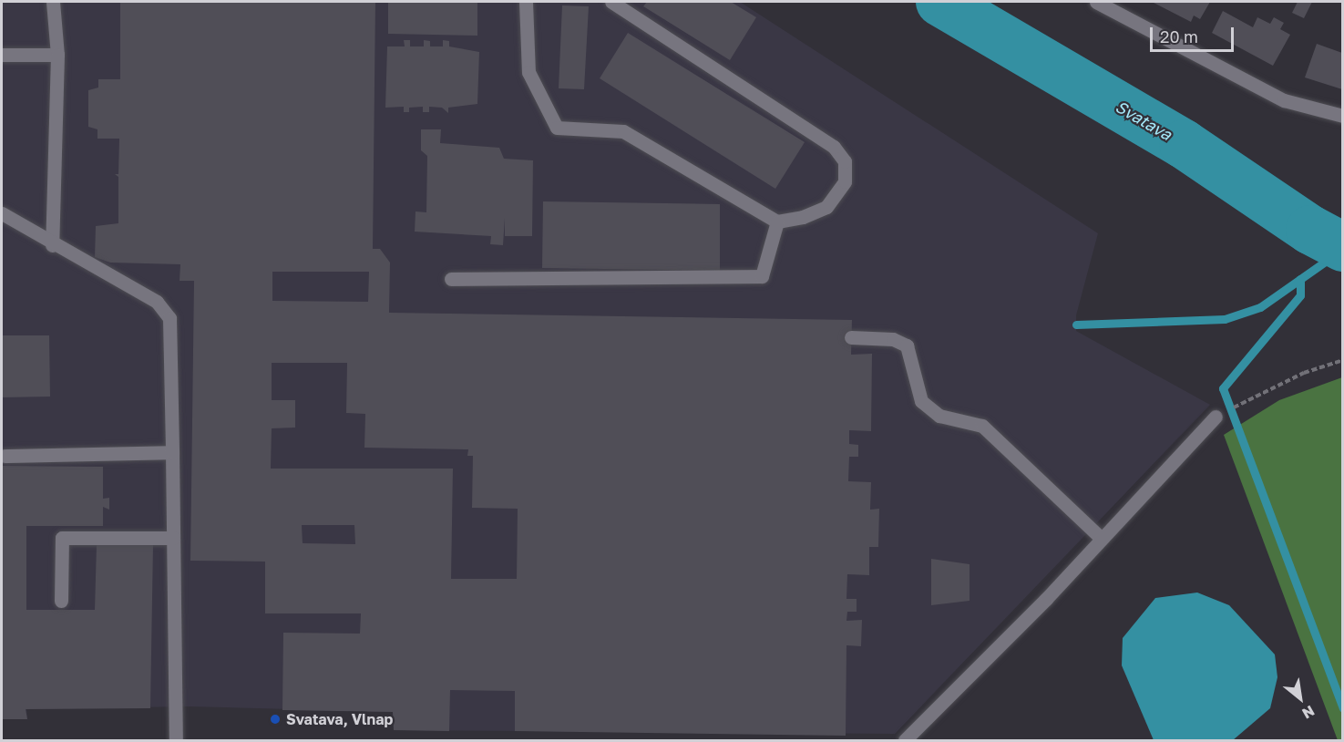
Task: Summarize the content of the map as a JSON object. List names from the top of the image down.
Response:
{
  "water": ["Svatava"],
  "places": ["Svatava, Vlnap"],
  "scale_bar": "20 m",
  "north": "bottom right"
}
